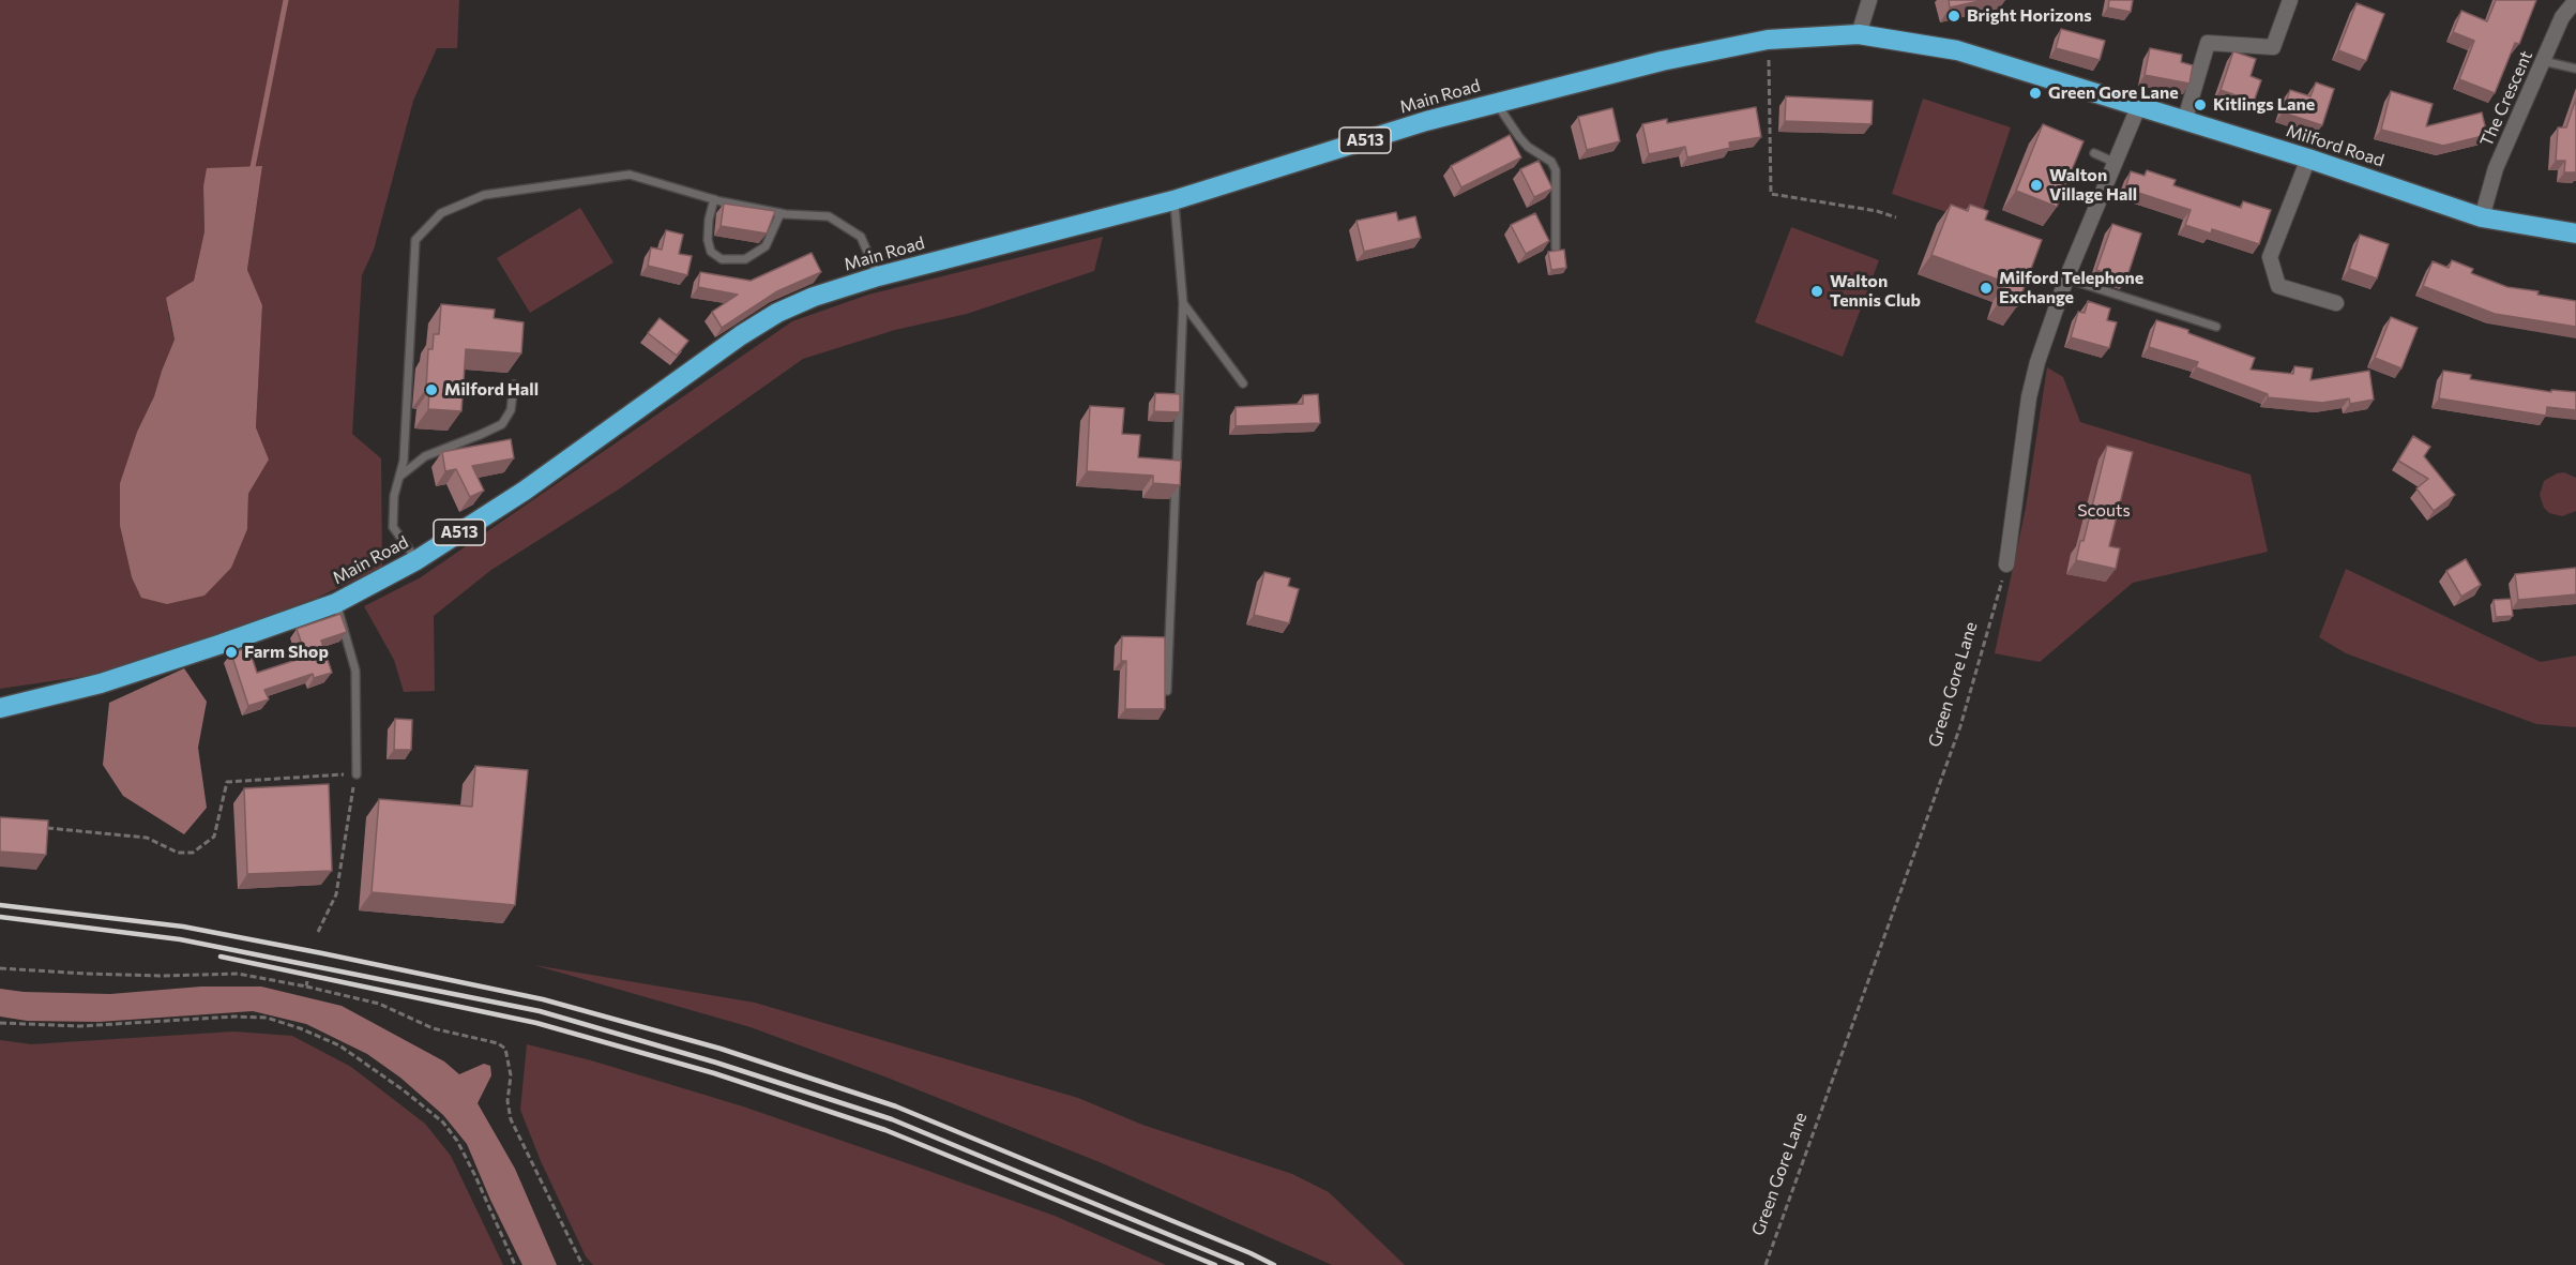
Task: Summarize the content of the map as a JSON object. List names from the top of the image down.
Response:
{
  "streets": {
    "highway": ["Main Road", "A513", "Milford Road"],
    "street": ["The Crescent"],
    "path": ["Green Gore Lane"]
  },
  "crossings": [
    ["Main Road", "Milford Road"],
    ["The Crescent", "Milford Road"]
  ],
  "parks": ["Scouts"],
  "places": [
    "Bright Horizons",
    "Green Gore Lane",
    "Kitlings Lane",
    "Walton Village Hall",
    "Milford Telephone Exchange",
    "Walton Tennis Club",
    "Milford Hall",
    "Farm Shop"
  ]
}
